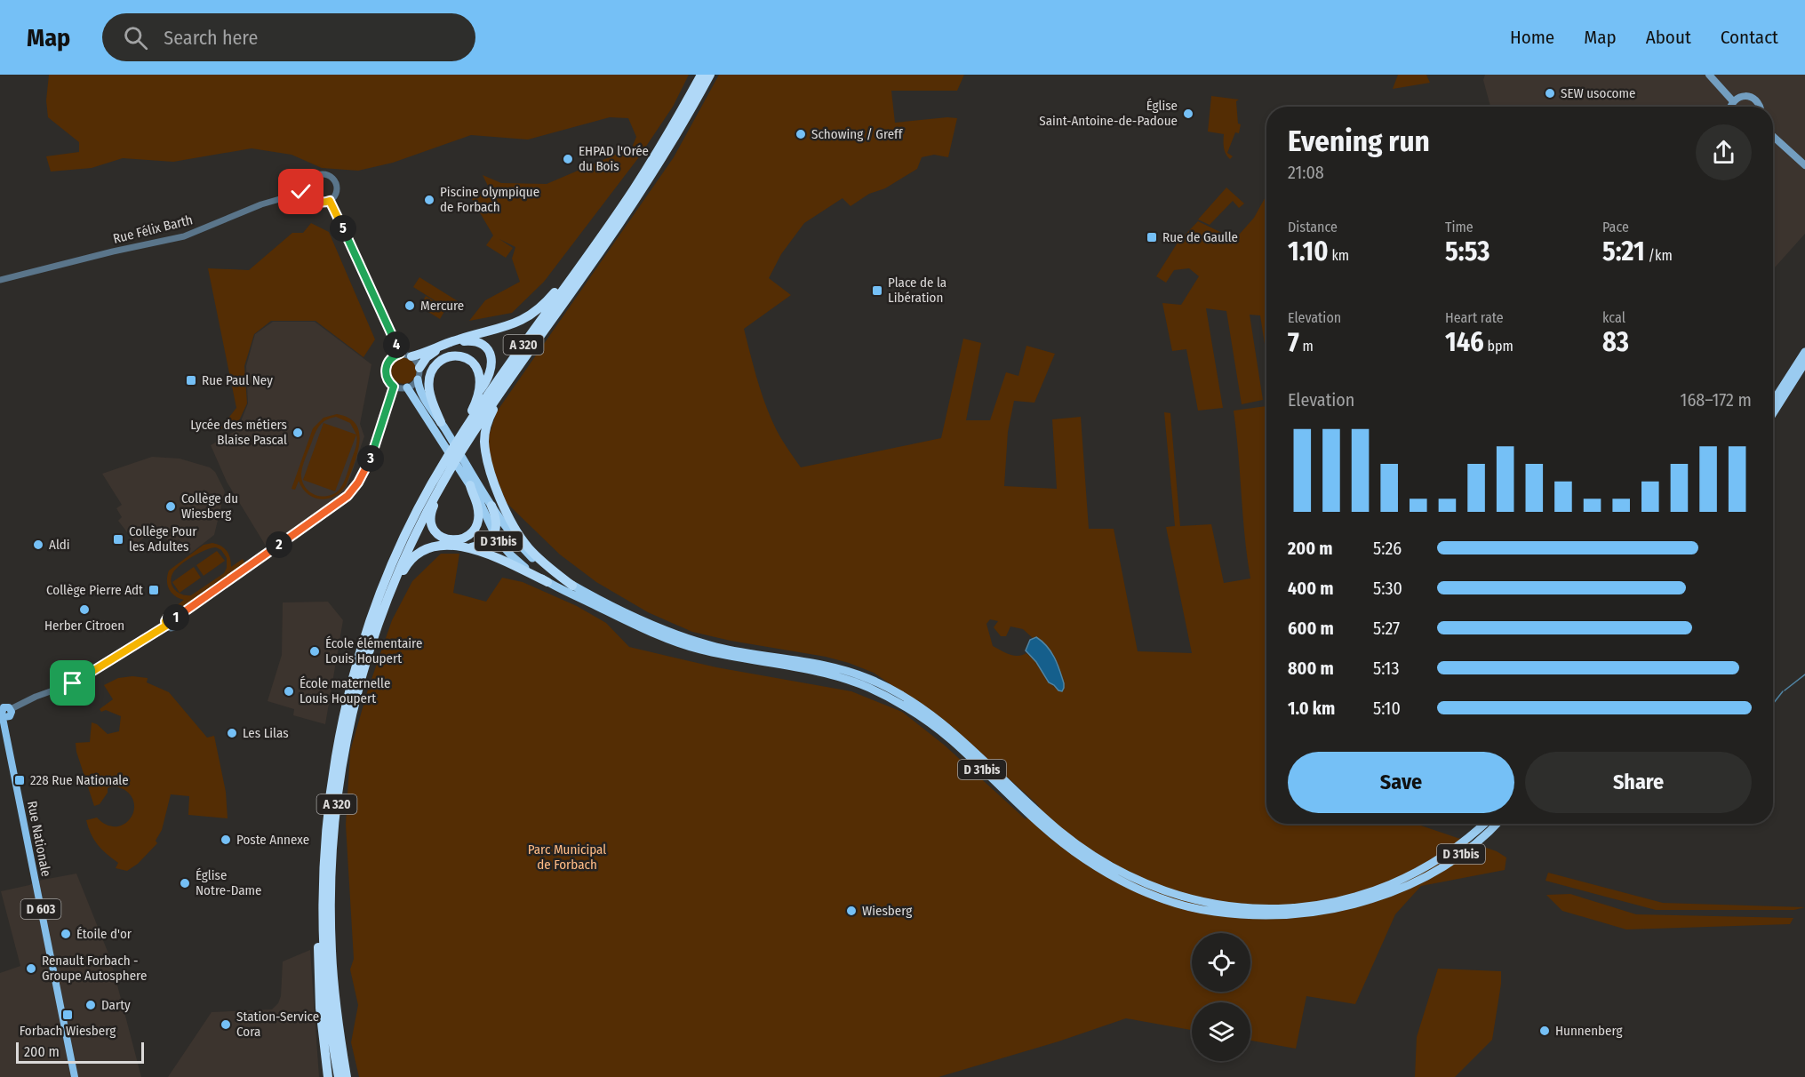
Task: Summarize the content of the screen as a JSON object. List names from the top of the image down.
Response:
{
  "streets": {
    "highway": ["A 320", "D 31bis"],
    "main road": ["Rue Nationale", "D 603"],
    "street": ["Rue Félix Barth"]
  },
  "parks": ["Parc Municipal de Forbach"],
  "places": {
    "other": [
      "SEW usocome",
      "Église Saint-Antoine-de-Padoue",
      "Schowing / Greff",
      "EHPAD l'Orée du Bois",
      "Piscine olympique de Forbach",
      "Mercure",
      "Lycée des métiers Blaise Pascal",
      "Collège du Wiesberg",
      "Aldi",
      "Herber Citroen",
      "École élémentaire Louis Houpert",
      "École maternelle Louis Houpert",
      "Les Lilas",
      "Poste Annexe",
      "Église Notre-Dame",
      "Wiesberg",
      "Étoile d'or",
      "Renault Forbach - Groupe Autosphere",
      "Darty",
      "Station-Service Cora",
      "Hunnenberg"
    ],
    "transit": [
      "Rue de Gaulle",
      "Place de la Libération",
      "Rue Paul Ney",
      "Collège Pour les Adultes",
      "Collège Pierre Adt",
      "228 Rue Nationale",
      "Forbach Wiesberg"
    ]
  },
  "scale_bar": "200 m",
  "page": {
    "header": "Map",
    "search": "Search here",
    "nav": [
      "Home",
      "Map",
      "About",
      "Contact"
    ],
    "heading": ["Evening run", "21:08"],
    "stats": [
      ["Distance", "1.10 km"],
      ["Time", "5:53"],
      ["Pace", "5:21 /km"],
      ["Elevation", "7 m"],
      ["Heart rate", "146 bpm"],
      ["kcal", "83"]
    ],
    "pins": [
      "5",
      "4",
      "3",
      "2",
      "1"
    ],
    "chart": ["Elevation", "168–172 m"],
    "list": [
      {
        "name": "200 m",
        "note": "5:26"
      },
      {
        "name": "400 m",
        "note": "5:30"
      },
      {
        "name": "600 m",
        "note": "5:27"
      },
      {
        "name": "800 m",
        "note": "5:13"
      },
      {
        "name": "1.0 km",
        "note": "5:10"
      }
    ],
    "buttons": ["Save", "Share"],
    "scale": "200 m"
  }
}
